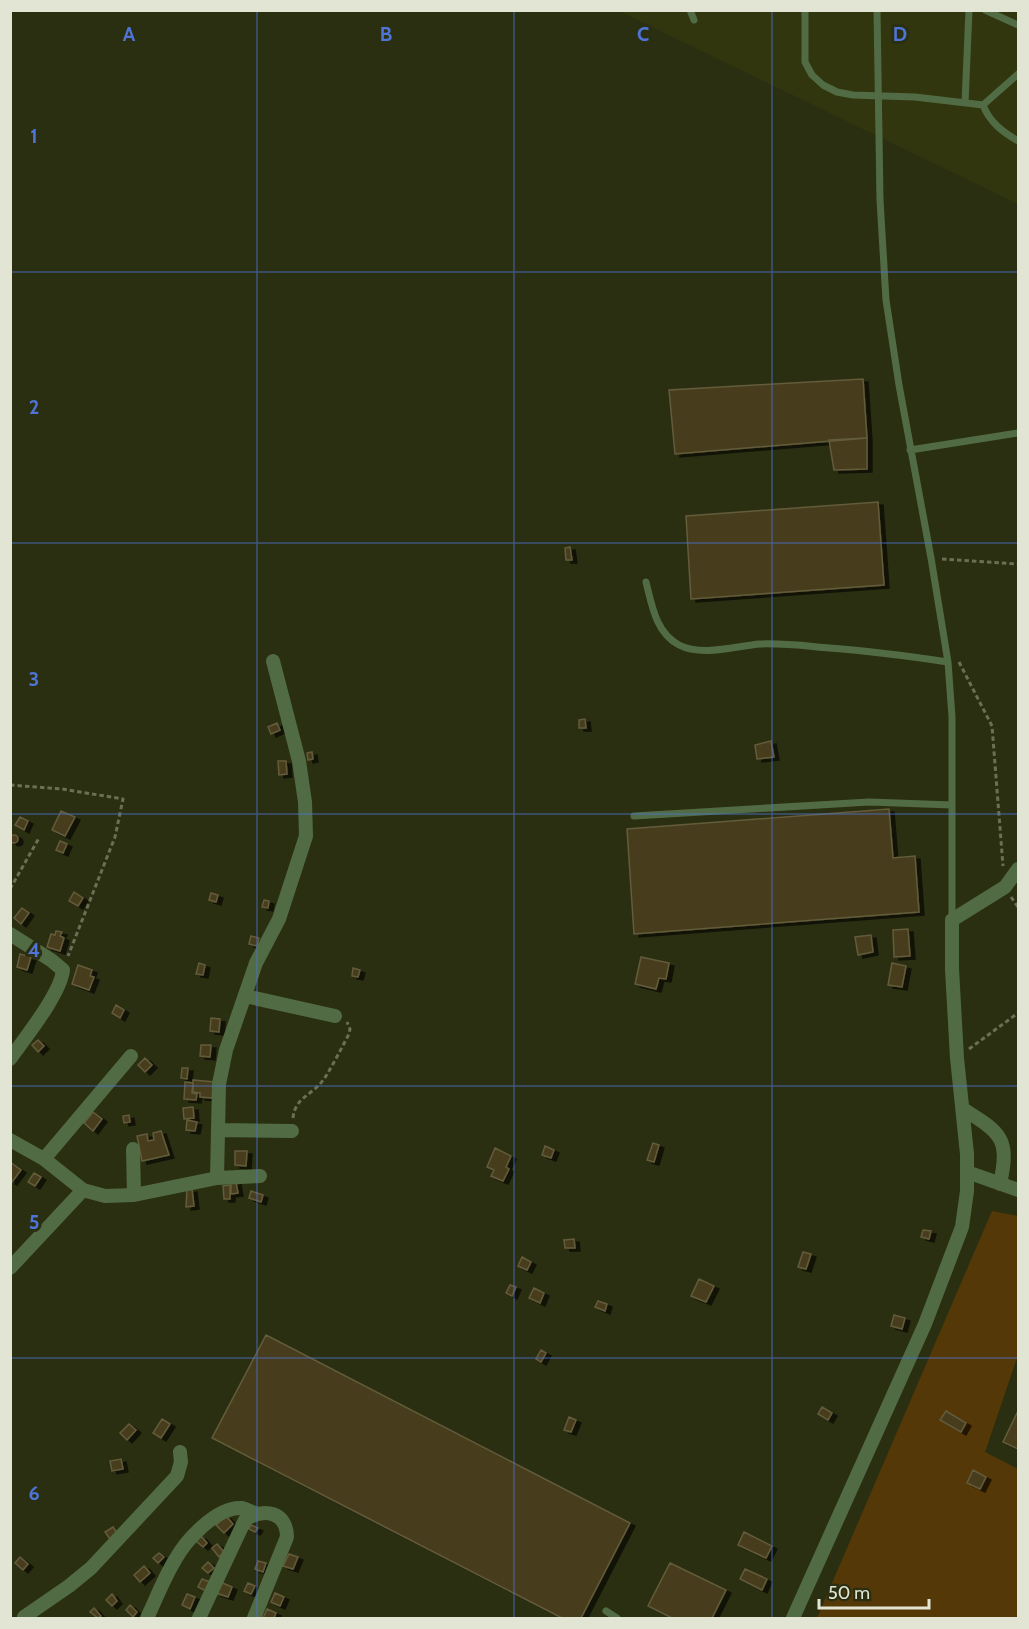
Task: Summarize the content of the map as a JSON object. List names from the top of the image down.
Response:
{
  "scale_bar": "50 m",
  "grid": {
    "columns": [
      "A",
      "B",
      "C",
      "D"
    ],
    "rows": [
      "1",
      "2",
      "3",
      "4",
      "5",
      "6"
    ]
  }
}
